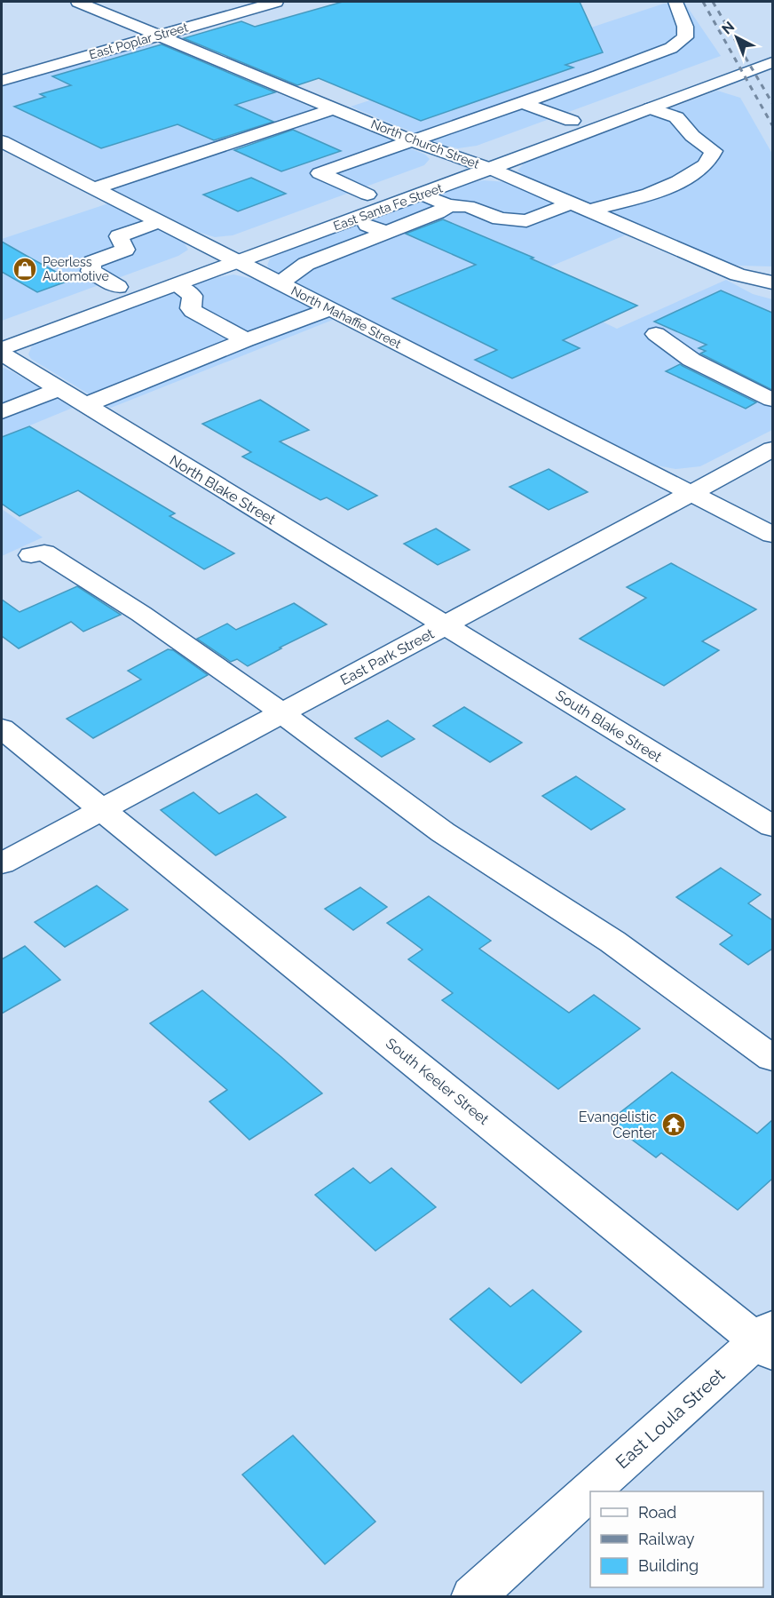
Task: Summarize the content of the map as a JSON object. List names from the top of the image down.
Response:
{
  "streets": {
    "street": [
      "East Poplar Street",
      "North Church Street",
      "East Santa Fe Street",
      "North Mahaffie Street",
      "North Blake Street",
      "East Park Street",
      "South Blake Street",
      "South Keeler Street",
      "East Loula Street"
    ]
  },
  "crossings": [
    ["East Poplar Street", "North Church Street"],
    ["North Church Street", "East Santa Fe Street"],
    ["East Santa Fe Street", "North Mahaffie Street"],
    ["East Santa Fe Street", "North Blake Street"],
    ["North Mahaffie Street", "East Park Street"],
    ["North Blake Street", "East Park Street"],
    ["North Blake Street", "South Blake Street"],
    ["East Park Street", "South Blake Street"],
    ["East Park Street", "South Keeler Street"],
    ["South Keeler Street", "East Loula Street"]
  ],
  "places": {
    "shop": ["Peerless Automotive"],
    "temple": ["Evangelistic Center"]
  },
  "legend": ["Road", "Railway", "Building"],
  "north": "top left"
}
